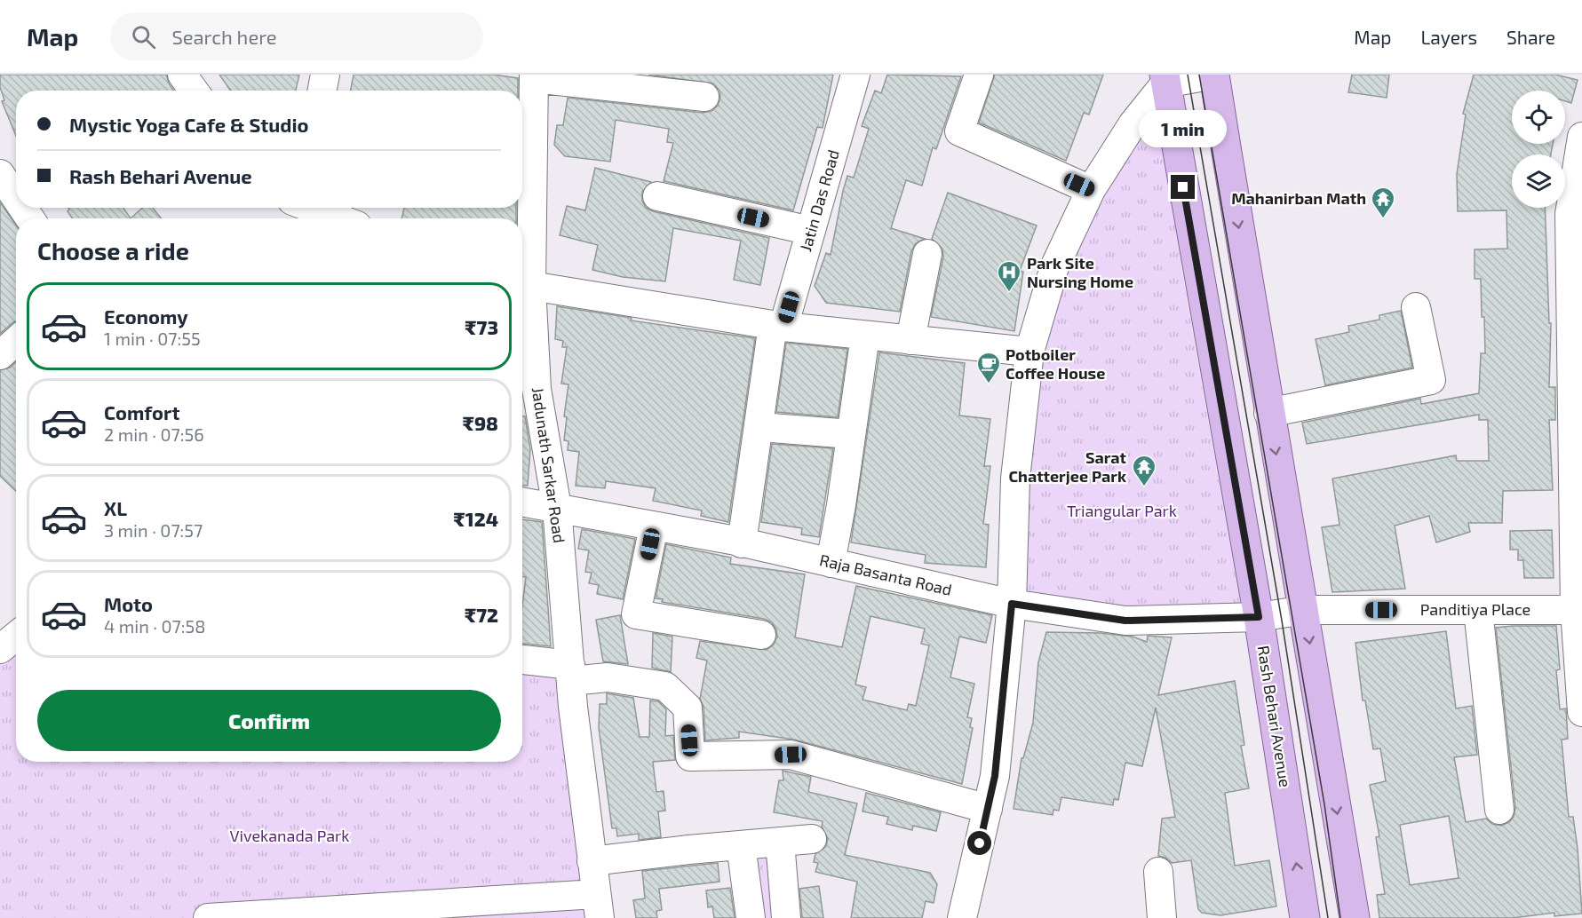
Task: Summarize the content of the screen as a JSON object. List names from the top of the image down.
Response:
{
  "streets": {
    "main road": ["Rash Behari Avenue"],
    "street": [
      "Jatin Das Road",
      "Jadunath Sarkar Road",
      "Raja Basanta Road",
      "Panditiya Place"
    ]
  },
  "crossings": [
    ["Jatin Das Road", "Raja Basanta Road"],
    ["Jadunath Sarkar Road", "Raja Basanta Road"],
    ["Raja Basanta Road", "Panditiya Place"],
    ["Raja Basanta Road", "Rash Behari Avenue"],
    ["Panditiya Place", "Rash Behari Avenue"]
  ],
  "parks": ["Triangular Park", "Vivekanada Park"],
  "places": {
    "temple": ["Mahanirban Math", "Sarat Chatterjee Park"],
    "hospital": ["Park Site Nursing Home"],
    "cafe": ["Potboiler Coffee House"]
  },
  "page": {
    "header": "Map",
    "search": "Search here",
    "nav": ["Map", "Layers", "Share"],
    "banner": ["Mystic Yoga Cafe & Studio", "Rash Behari Avenue"],
    "bubble": "1 min",
    "heading": "Choose a ride",
    "list": [
      {
        "name": "Economy",
        "note": "1 min · 07:55",
        "value": "₹73"
      },
      {
        "name": "Comfort",
        "note": "2 min · 07:56",
        "value": "₹98"
      },
      {
        "name": "XL",
        "note": "3 min · 07:57",
        "value": "₹124"
      },
      {
        "name": "Moto",
        "note": "4 min · 07:58",
        "value": "₹72"
      }
    ],
    "buttons": "Confirm"
  }
}
